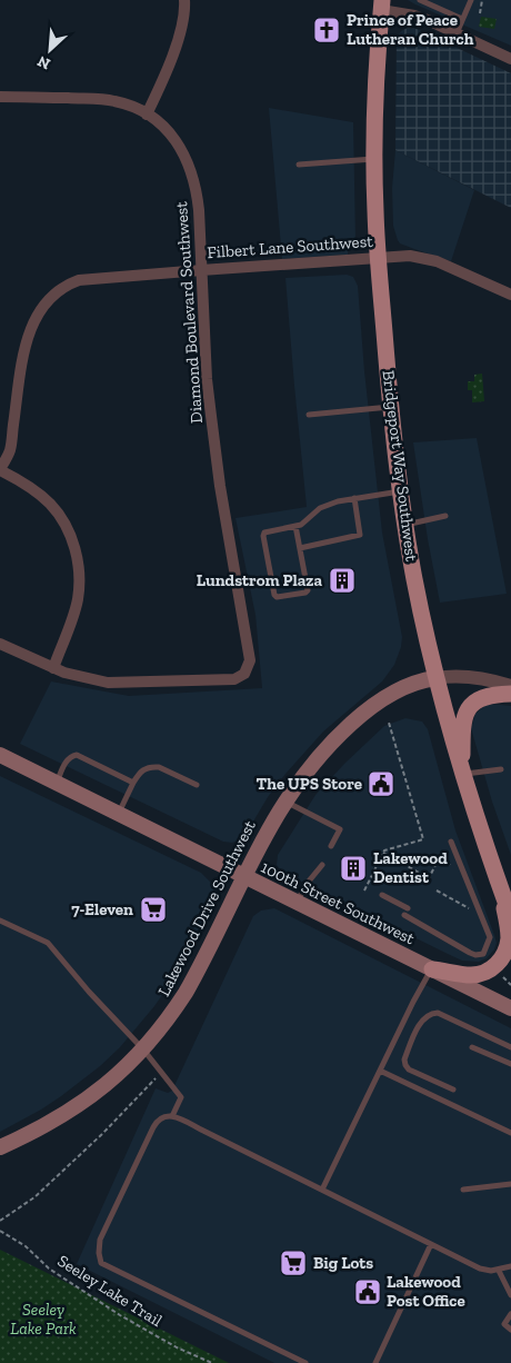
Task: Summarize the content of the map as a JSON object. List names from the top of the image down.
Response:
{
  "streets": {
    "main road": ["Bridgeport Way Southwest", "100th Street Southwest", "Lakewood Drive Southwest"],
    "street": ["Filbert Lane Southwest", "Diamond Boulevard Southwest"],
    "path": ["Seeley Lake Trail"]
  },
  "crossings": [
    ["Filbert Lane Southwest", "Diamond Boulevard Southwest"],
    ["Filbert Lane Southwest", "Bridgeport Way Southwest"],
    ["Bridgeport Way Southwest", "Lakewood Drive Southwest"],
    ["100th Street Southwest", "Lakewood Drive Southwest"]
  ],
  "parks": ["Seeley Lake Park"],
  "places": {
    "church": ["Prince of Peace Lutheran Church"],
    "building": ["Lundstrom Plaza", "Lakewood Dentist"],
    "public building": ["The UPS Store", "Lakewood Post Office"],
    "supermarket": ["7-Eleven", "Big Lots"]
  },
  "north": "bottom left"
}
